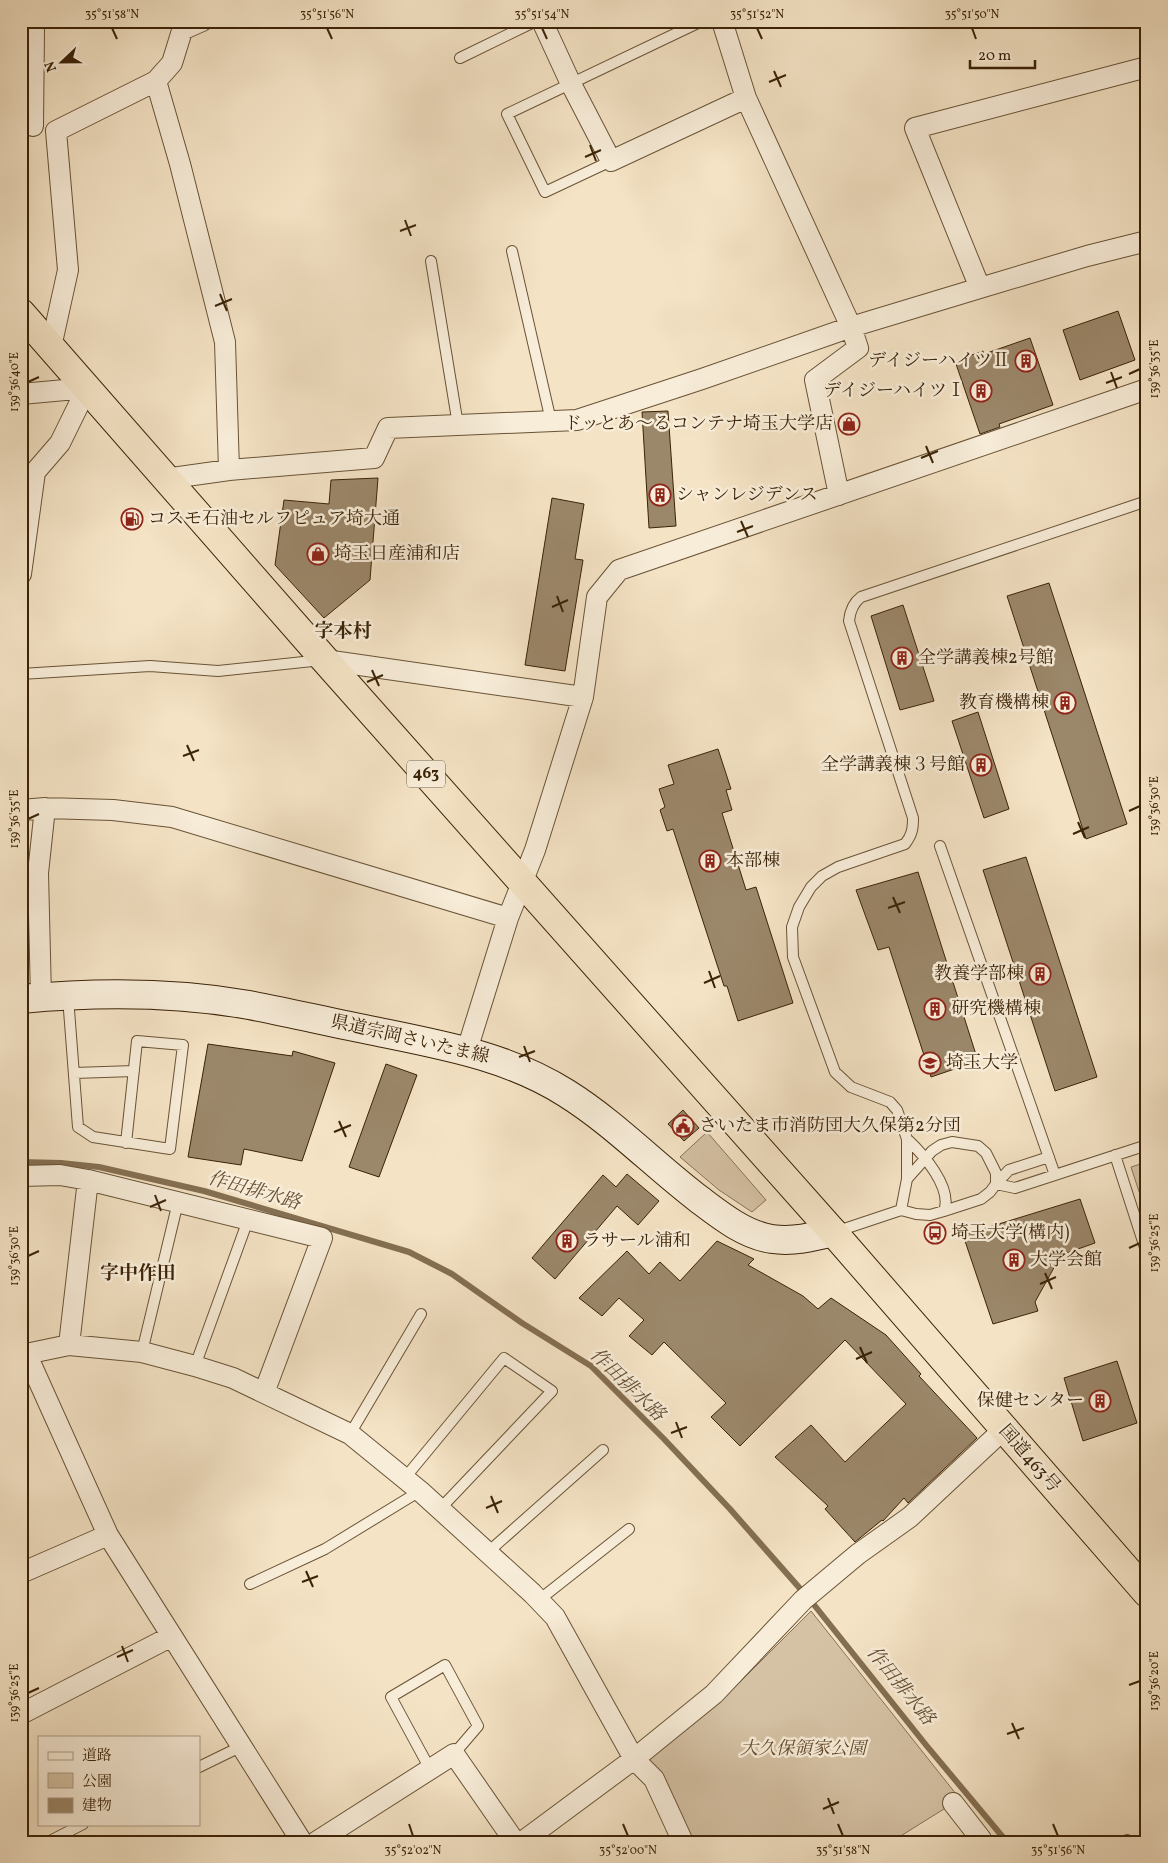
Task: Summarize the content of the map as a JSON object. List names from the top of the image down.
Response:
{
  "streets": {
    "highway": ["463", "国道463号"],
    "main road": ["県道宗岡さいたま線"]
  },
  "crossings": [
    ["463", "県道宗岡さいたま線"],
    ["463", "国道463号"],
    ["県道宗岡さいたま線", "国道463号"]
  ],
  "districts": ["字本村", "字中作田"],
  "water": ["作田排水路"],
  "parks": ["大久保領家公園"],
  "places": {
    "building": [
      "デイジーハイツⅡ",
      "デイジーハイツⅠ",
      "シャンレジデンス",
      "全学講義棟2号館",
      "教育機構棟",
      "全学講義棟３号館",
      "本部棟",
      "教養学部棟",
      "研究機構棟",
      "ラサール浦和",
      "大学会館",
      "保健センター"
    ],
    "shop": ["ドッとあ～るコンテナ埼玉大学店", "埼玉日産浦和店"],
    "fuel station": ["コスモ石油セルフピュア埼大通"],
    "school or university": ["埼玉大学"],
    "public building": ["さいたま市消防団大久保第2分団"],
    "bus stop": ["埼玉大学(構内)"]
  },
  "legend": ["道路", "公園", "建物"],
  "scale_bar": "20 m",
  "north": "left",
  "coordinates": [
    "35°51'58\"N",
    "35°51'56\"N",
    "35°51'54\"N",
    "35°51'52\"N",
    "35°51'50\"N",
    "139°36'35\"E",
    "139°36'40\"E",
    "139°36'30\"E",
    "139°36'25\"E",
    "139°36'20\"E",
    "35°52'02\"N",
    "35°52'00\"N"
  ]
}
